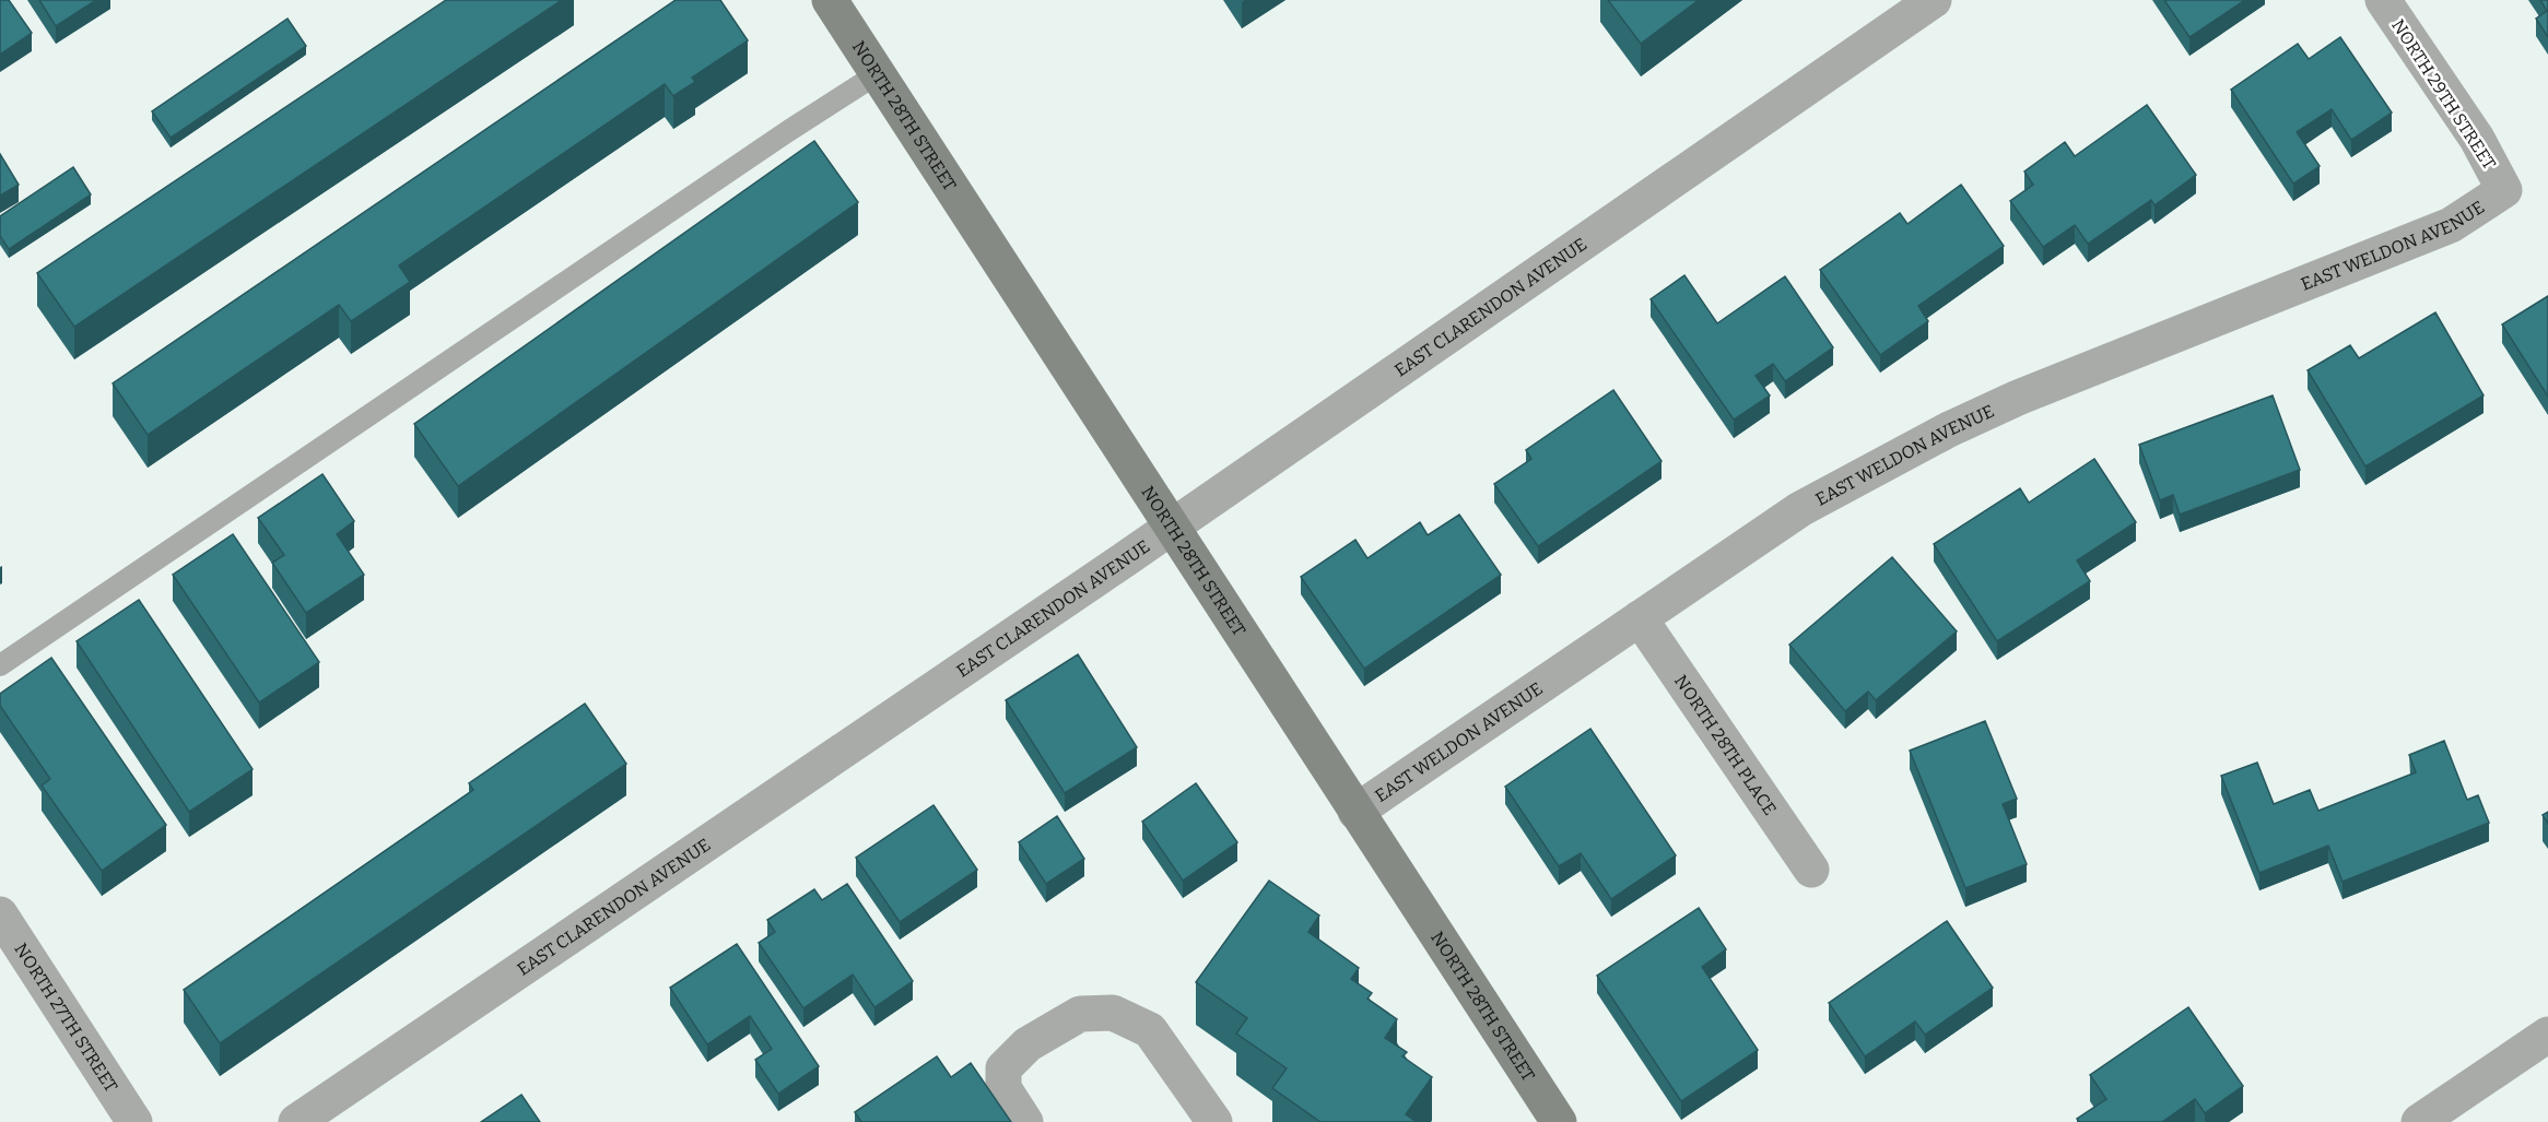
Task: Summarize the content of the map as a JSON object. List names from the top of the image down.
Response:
{
  "streets": {
    "street": [
      "NORTH 29TH STREET",
      "NORTH 28TH STREET",
      "EAST WELDON AVENUE",
      "EAST CLARENDON AVENUE",
      "NORTH 28TH PLACE",
      "NORTH 27TH STREET"
    ]
  },
  "crossings": [
    ["NORTH 29TH STREET", "EAST WELDON AVENUE"],
    ["NORTH 28TH STREET", "EAST WELDON AVENUE"],
    ["NORTH 28TH STREET", "EAST CLARENDON AVENUE"],
    ["EAST WELDON AVENUE", "NORTH 28TH PLACE"]
  ]
}
